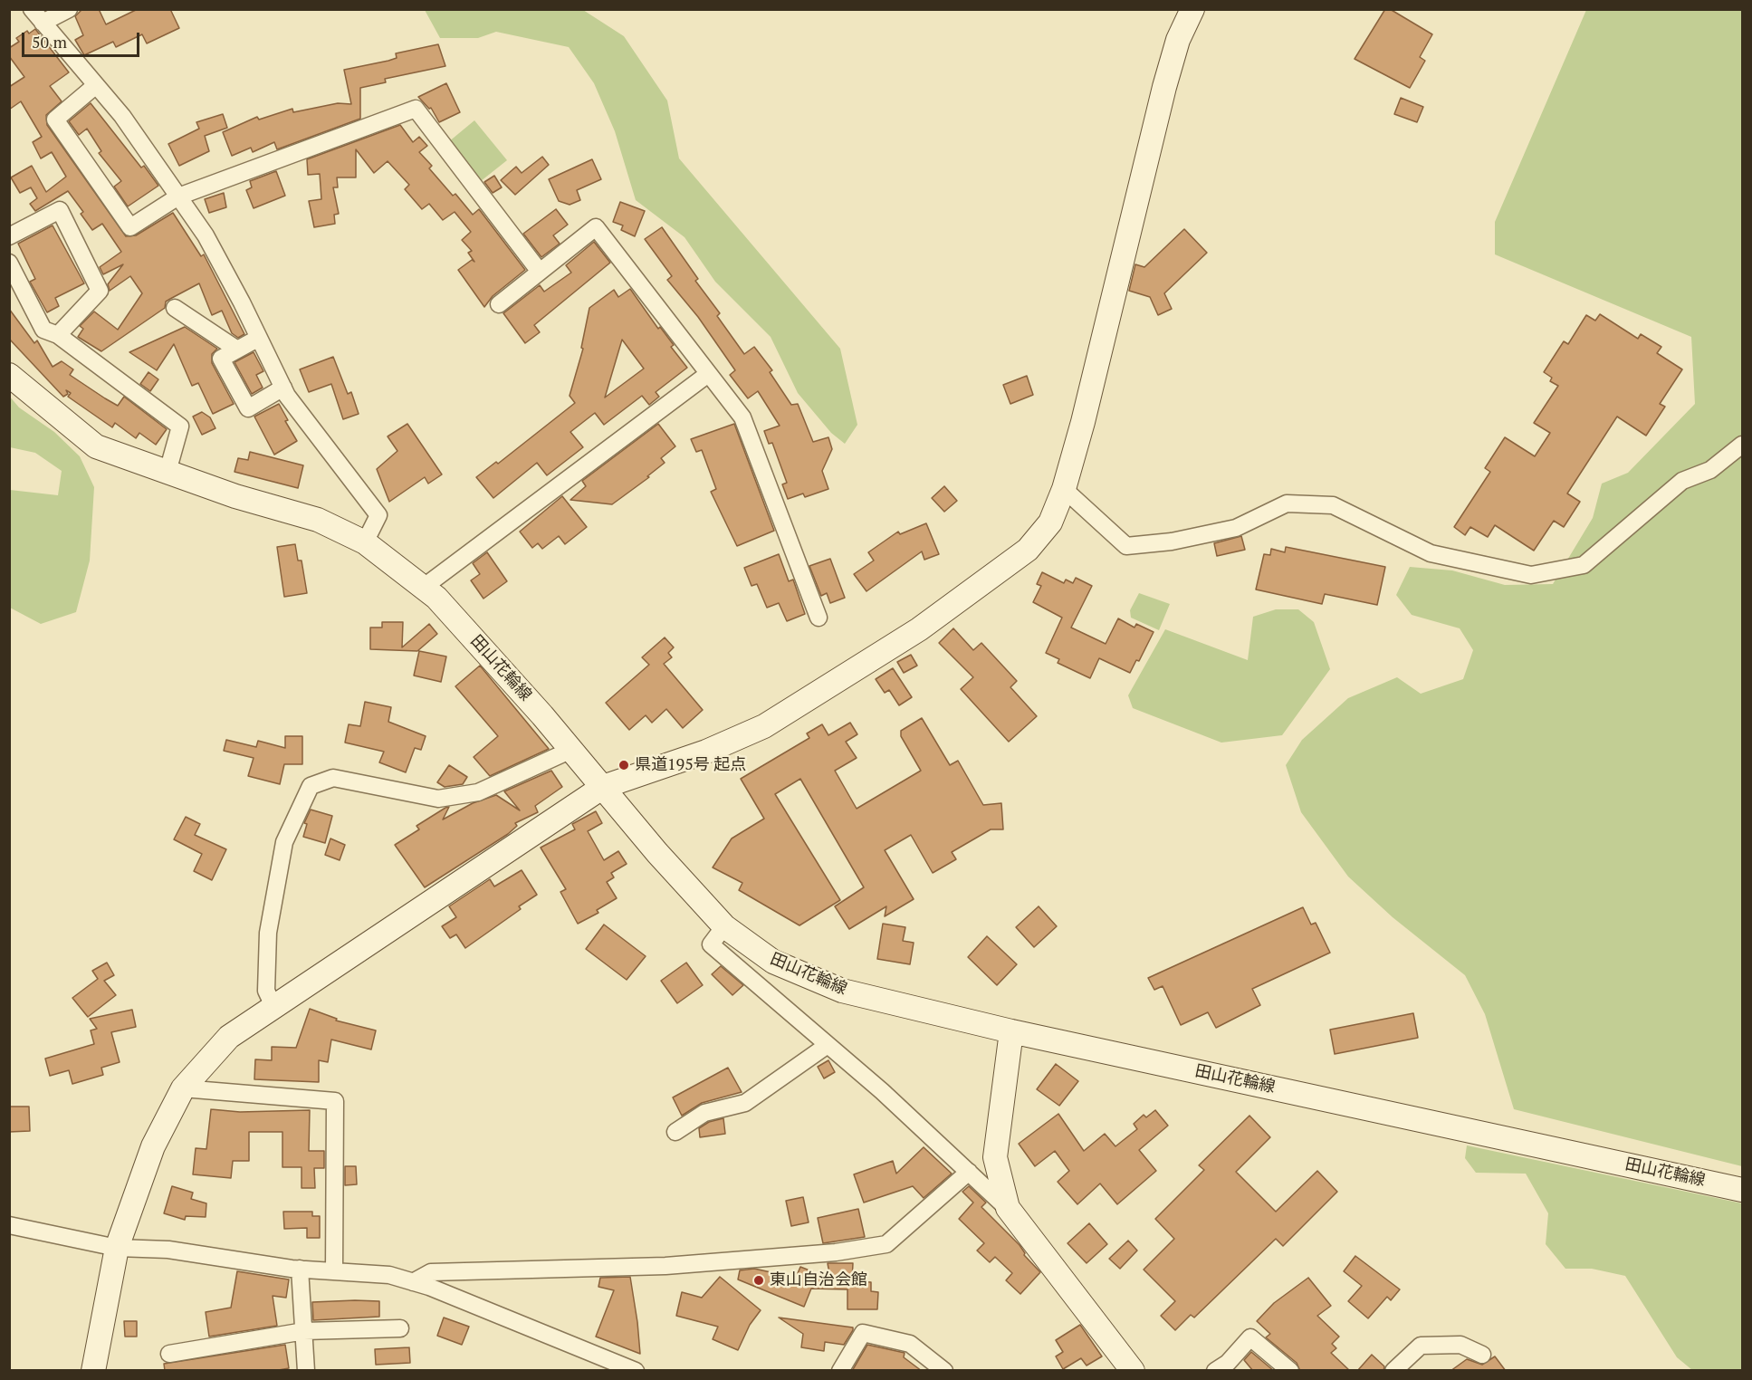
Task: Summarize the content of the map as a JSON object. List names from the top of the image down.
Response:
{
  "streets": {
    "street": ["田山花輪線"]
  },
  "places": ["県道195号 起点", "東山自治会館"],
  "scale_bar": "50 m"
}
